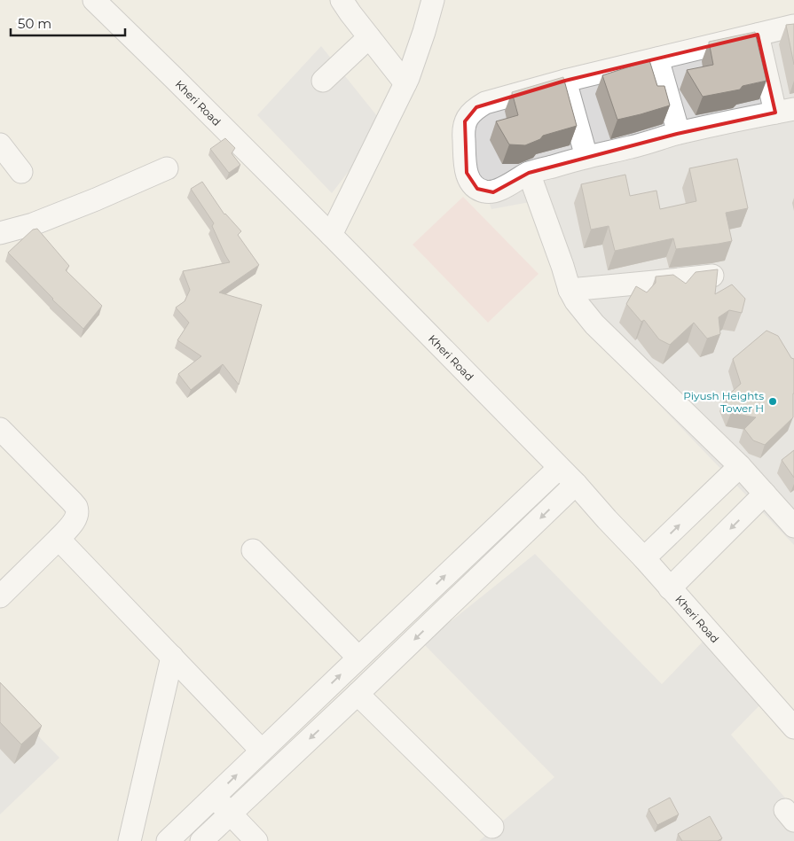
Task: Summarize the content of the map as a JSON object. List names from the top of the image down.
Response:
{
  "streets": {
    "street": ["Kheri Road"]
  },
  "places": ["Piyush Heights Tower H"],
  "scale_bar": "50 m"
}
